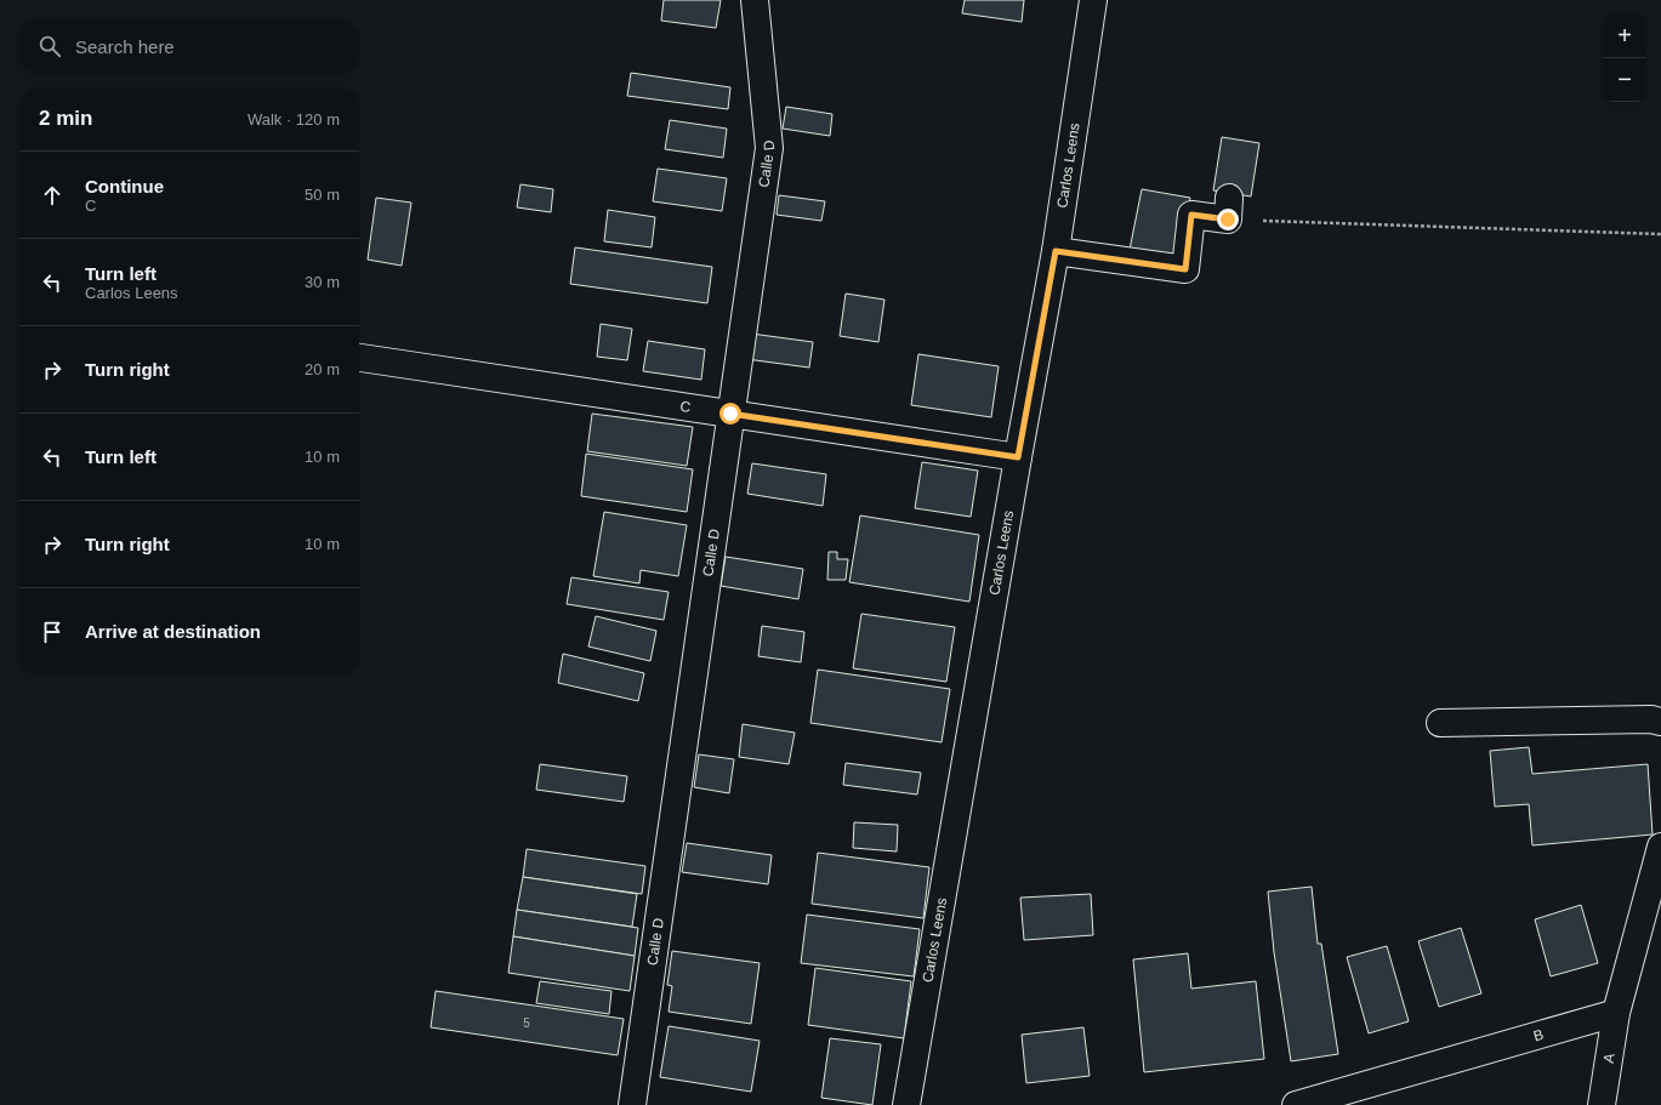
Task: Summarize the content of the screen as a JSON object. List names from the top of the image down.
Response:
{
  "streets": {
    "street": [
      "Calle D",
      "Carlos Leens",
      "C",
      "B",
      "A"
    ]
  },
  "crossings": [
    ["Calle D", "C"],
    ["Carlos Leens", "C"],
    ["B", "A"]
  ],
  "house_numbers": ["5"],
  "page": {
    "map_buttons": ["+", "−"],
    "search": "Search here",
    "heading": ["2 min", "Walk · 120 m"],
    "list": [
      ["Continue", "C", "50 m"],
      ["Turn left", "Carlos Leens", "30 m"],
      ["Turn right", "20 m"],
      ["Turn left", "10 m"],
      ["Turn right", "10 m"],
      "Arrive at destination"
    ]
  }
}
